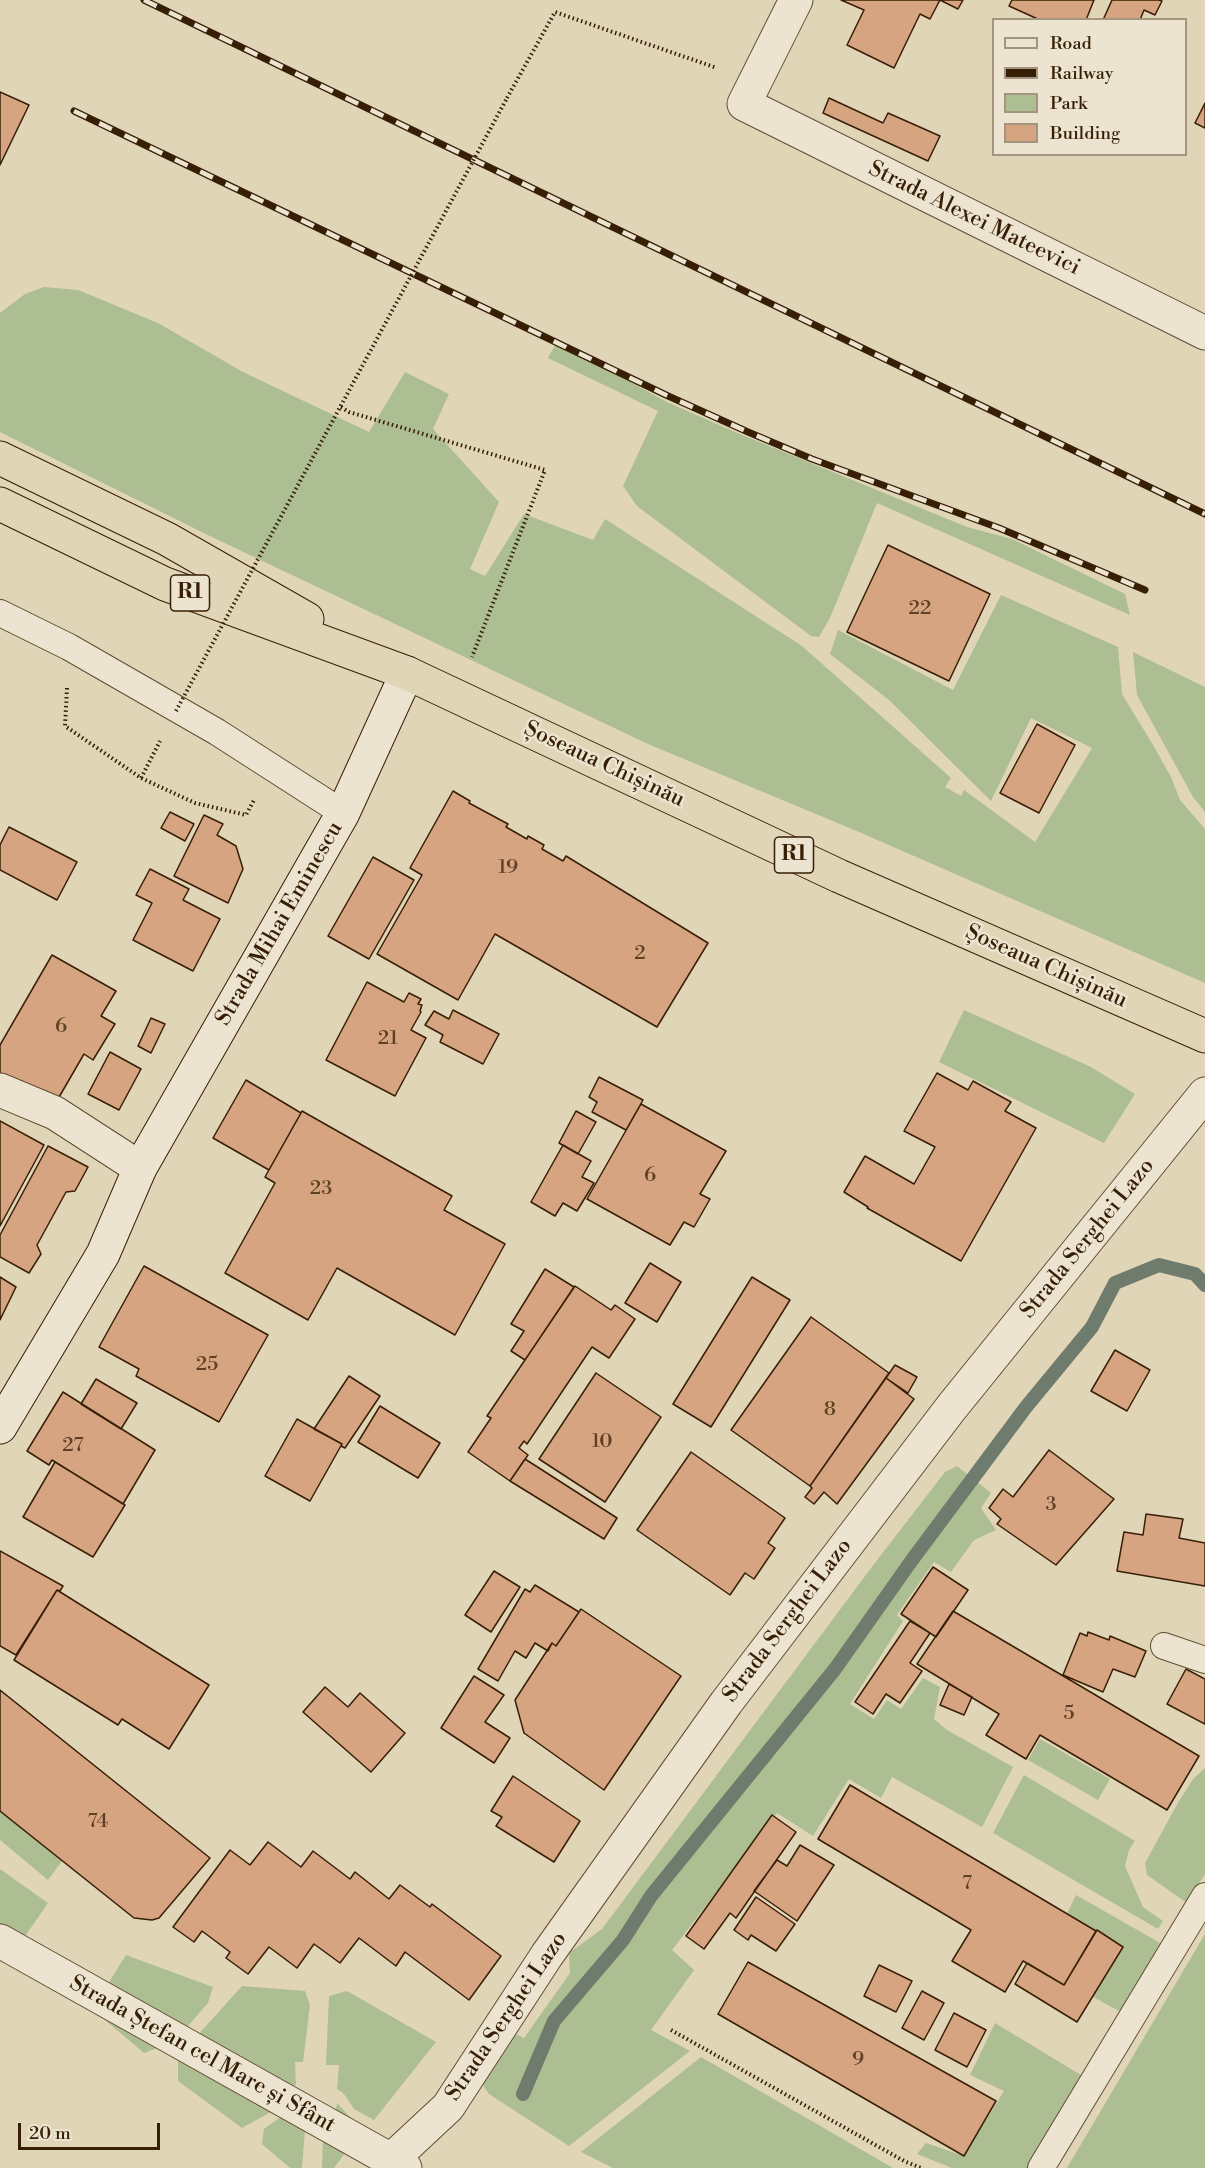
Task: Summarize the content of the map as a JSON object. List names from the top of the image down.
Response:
{
  "streets": {
    "highway": ["R1", "Șoseaua Chișinău"],
    "street": [
      "Strada Alexei Mateevici",
      "Strada Mihai Eminescu",
      "Strada Serghei Lazo",
      "Strada Ștefan cel Mare și Sfânt"
    ]
  },
  "crossings": [
    ["Șoseaua Chișinău", "Strada Mihai Eminescu"],
    ["Strada Serghei Lazo", "Strada Ștefan cel Mare și Sfânt"]
  ],
  "house_numbers": [
    "22",
    "19",
    "2",
    "6",
    "21",
    "6",
    "23",
    "25",
    "8",
    "10",
    "27",
    "3",
    "5",
    "74",
    "7",
    "9"
  ],
  "legend": [
    "Road",
    "Railway",
    "Park",
    "Building"
  ],
  "scale_bar": "20 m"
}
